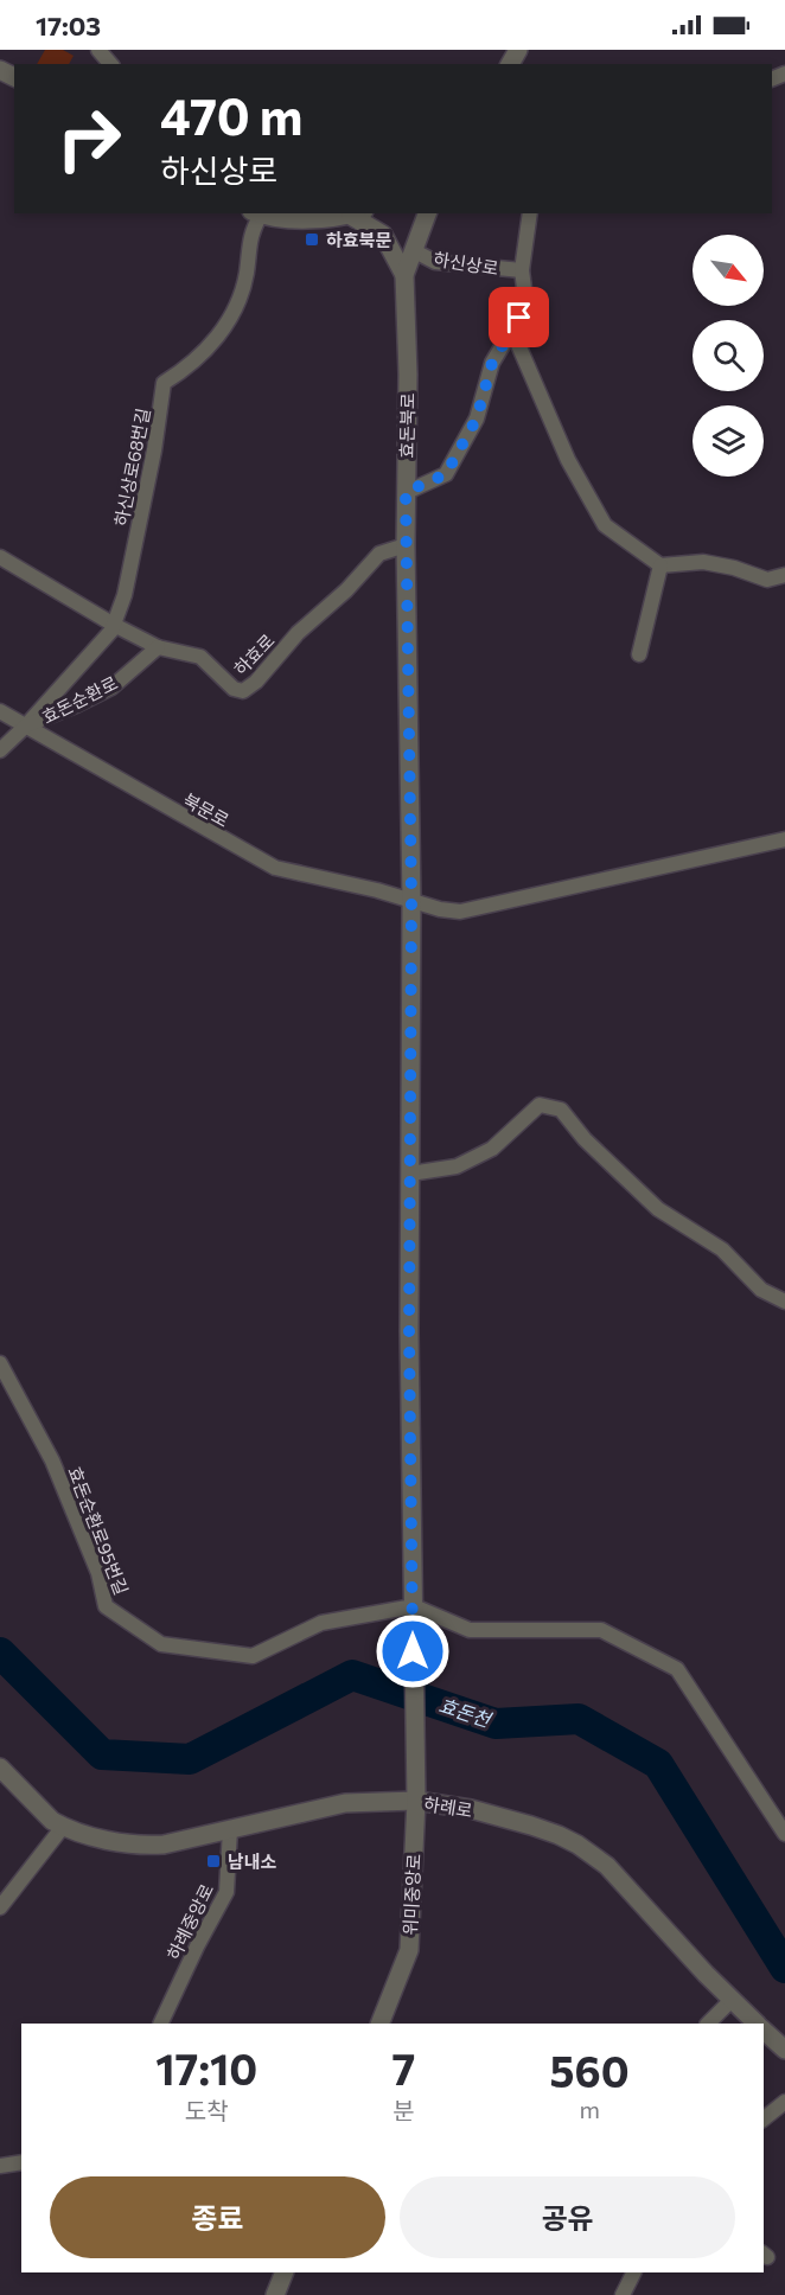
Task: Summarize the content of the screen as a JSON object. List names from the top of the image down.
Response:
{
  "streets": {
    "street": [
      "하신상로",
      "효돈북로",
      "하신상로68번길",
      "하효로",
      "효돈순환로",
      "북문로",
      "효돈순환로95번길",
      "하례로",
      "위미중앙로",
      "하례중앙로"
    ]
  },
  "crossings": [
    ["하신상로", "효돈북로"],
    ["효돈북로", "하효로"],
    ["효돈북로", "북문로"],
    ["효돈북로", "효돈순환로95번길"],
    ["효돈북로", "하례로"],
    ["효돈북로", "위미중앙로"],
    ["하신상로68번길", "하효로"],
    ["하신상로68번길", "효돈순환로"],
    ["하신상로68번길", "북문로"],
    ["하효로", "효돈순환로"],
    ["효돈순환로", "북문로"],
    ["하례로", "위미중앙로"],
    ["하례로", "하례중앙로"]
  ],
  "water": ["효돈천"],
  "places": {
    "transit": ["하효북문", "남내소"]
  },
  "north": "bottom right",
  "page": {
    "status": "17:03",
    "turn": ["470 m", "하신상로"],
    "eta": [
      "17:10",
      "도착",
      "7",
      "분",
      "560",
      "m"
    ],
    "buttons": ["종료", "공유"]
  }
}
